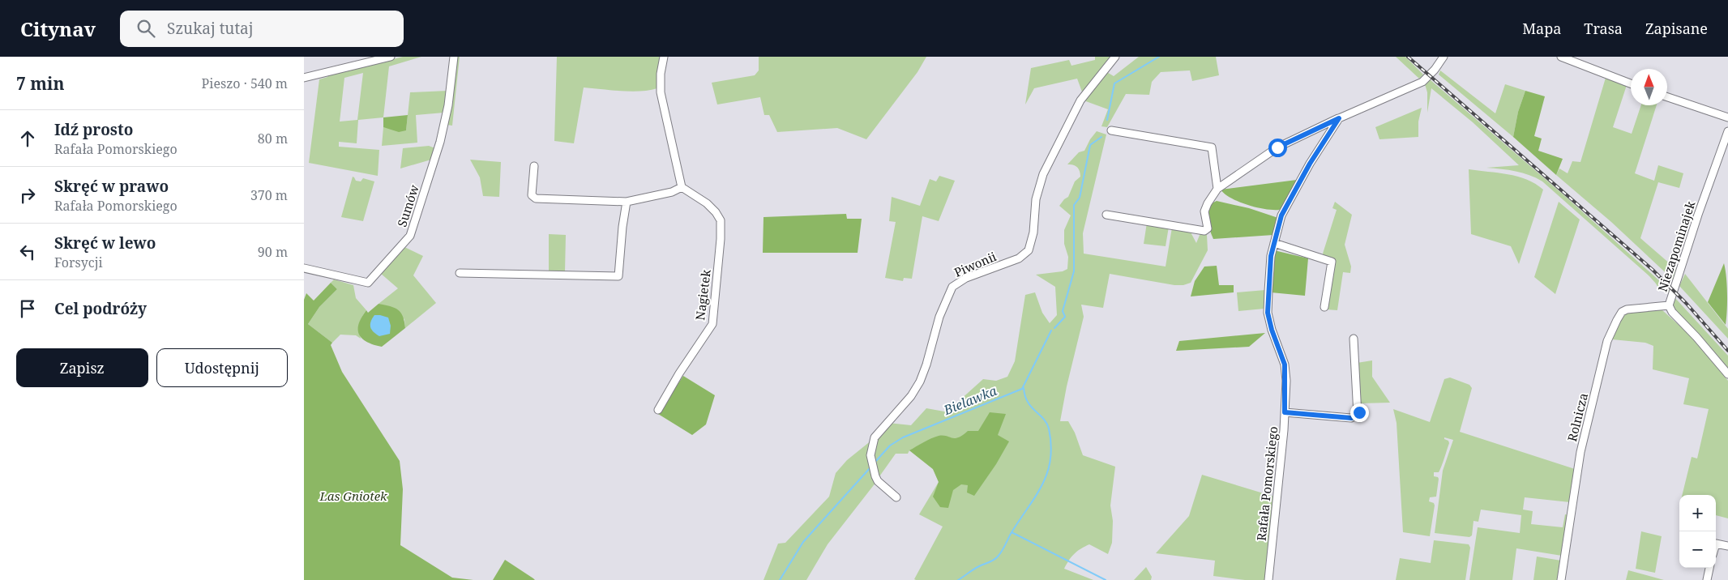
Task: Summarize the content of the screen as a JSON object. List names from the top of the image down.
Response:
{
  "streets": {
    "street": [
      "Sumów",
      "Niezapominajek",
      "Piwonii",
      "Nagietek",
      "Rolnicza",
      "Rafała Pomorskiego"
    ]
  },
  "crossings": [
    ["Niezapominajek", "Rolnicza"]
  ],
  "water": ["Bielawka"],
  "parks": ["Las Gniotek"],
  "north": "top",
  "page": {
    "header": "Citynav",
    "search": "Szukaj tutaj",
    "nav": ["Mapa", "Trasa", "Zapisane"],
    "heading": ["7 min", "Pieszo · 540 m"],
    "list": [
      ["Idź prosto", "Rafała Pomorskiego", "80 m"],
      ["Skręć w prawo", "Rafała Pomorskiego", "370 m"],
      ["Skręć w lewo", "Forsycji", "90 m"],
      "Cel podróży"
    ],
    "buttons": ["Zapisz", "Udostępnij"],
    "map_buttons": ["+", "−"]
  }
}
